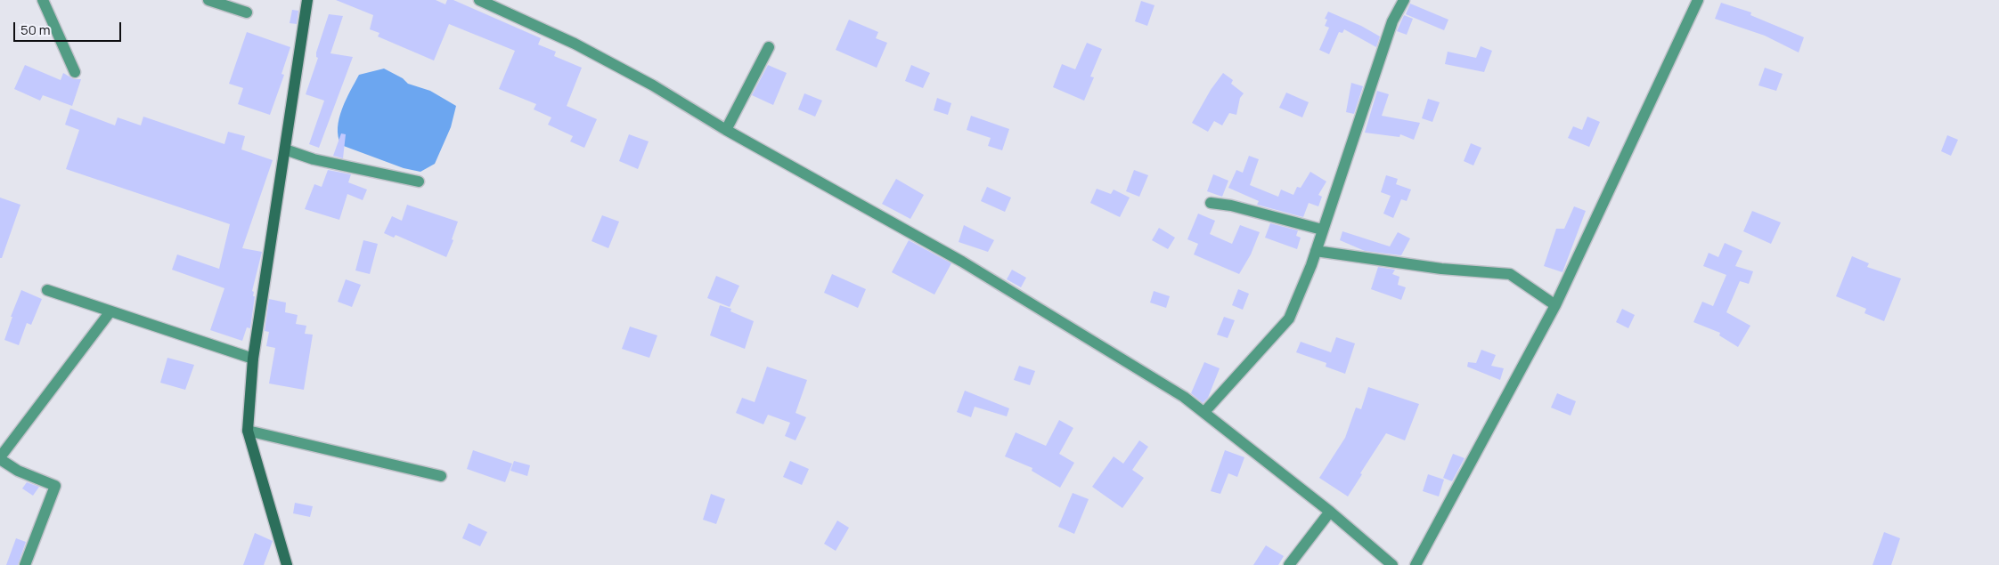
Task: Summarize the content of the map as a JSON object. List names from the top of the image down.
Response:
{
  "scale_bar": "50 m"
}
